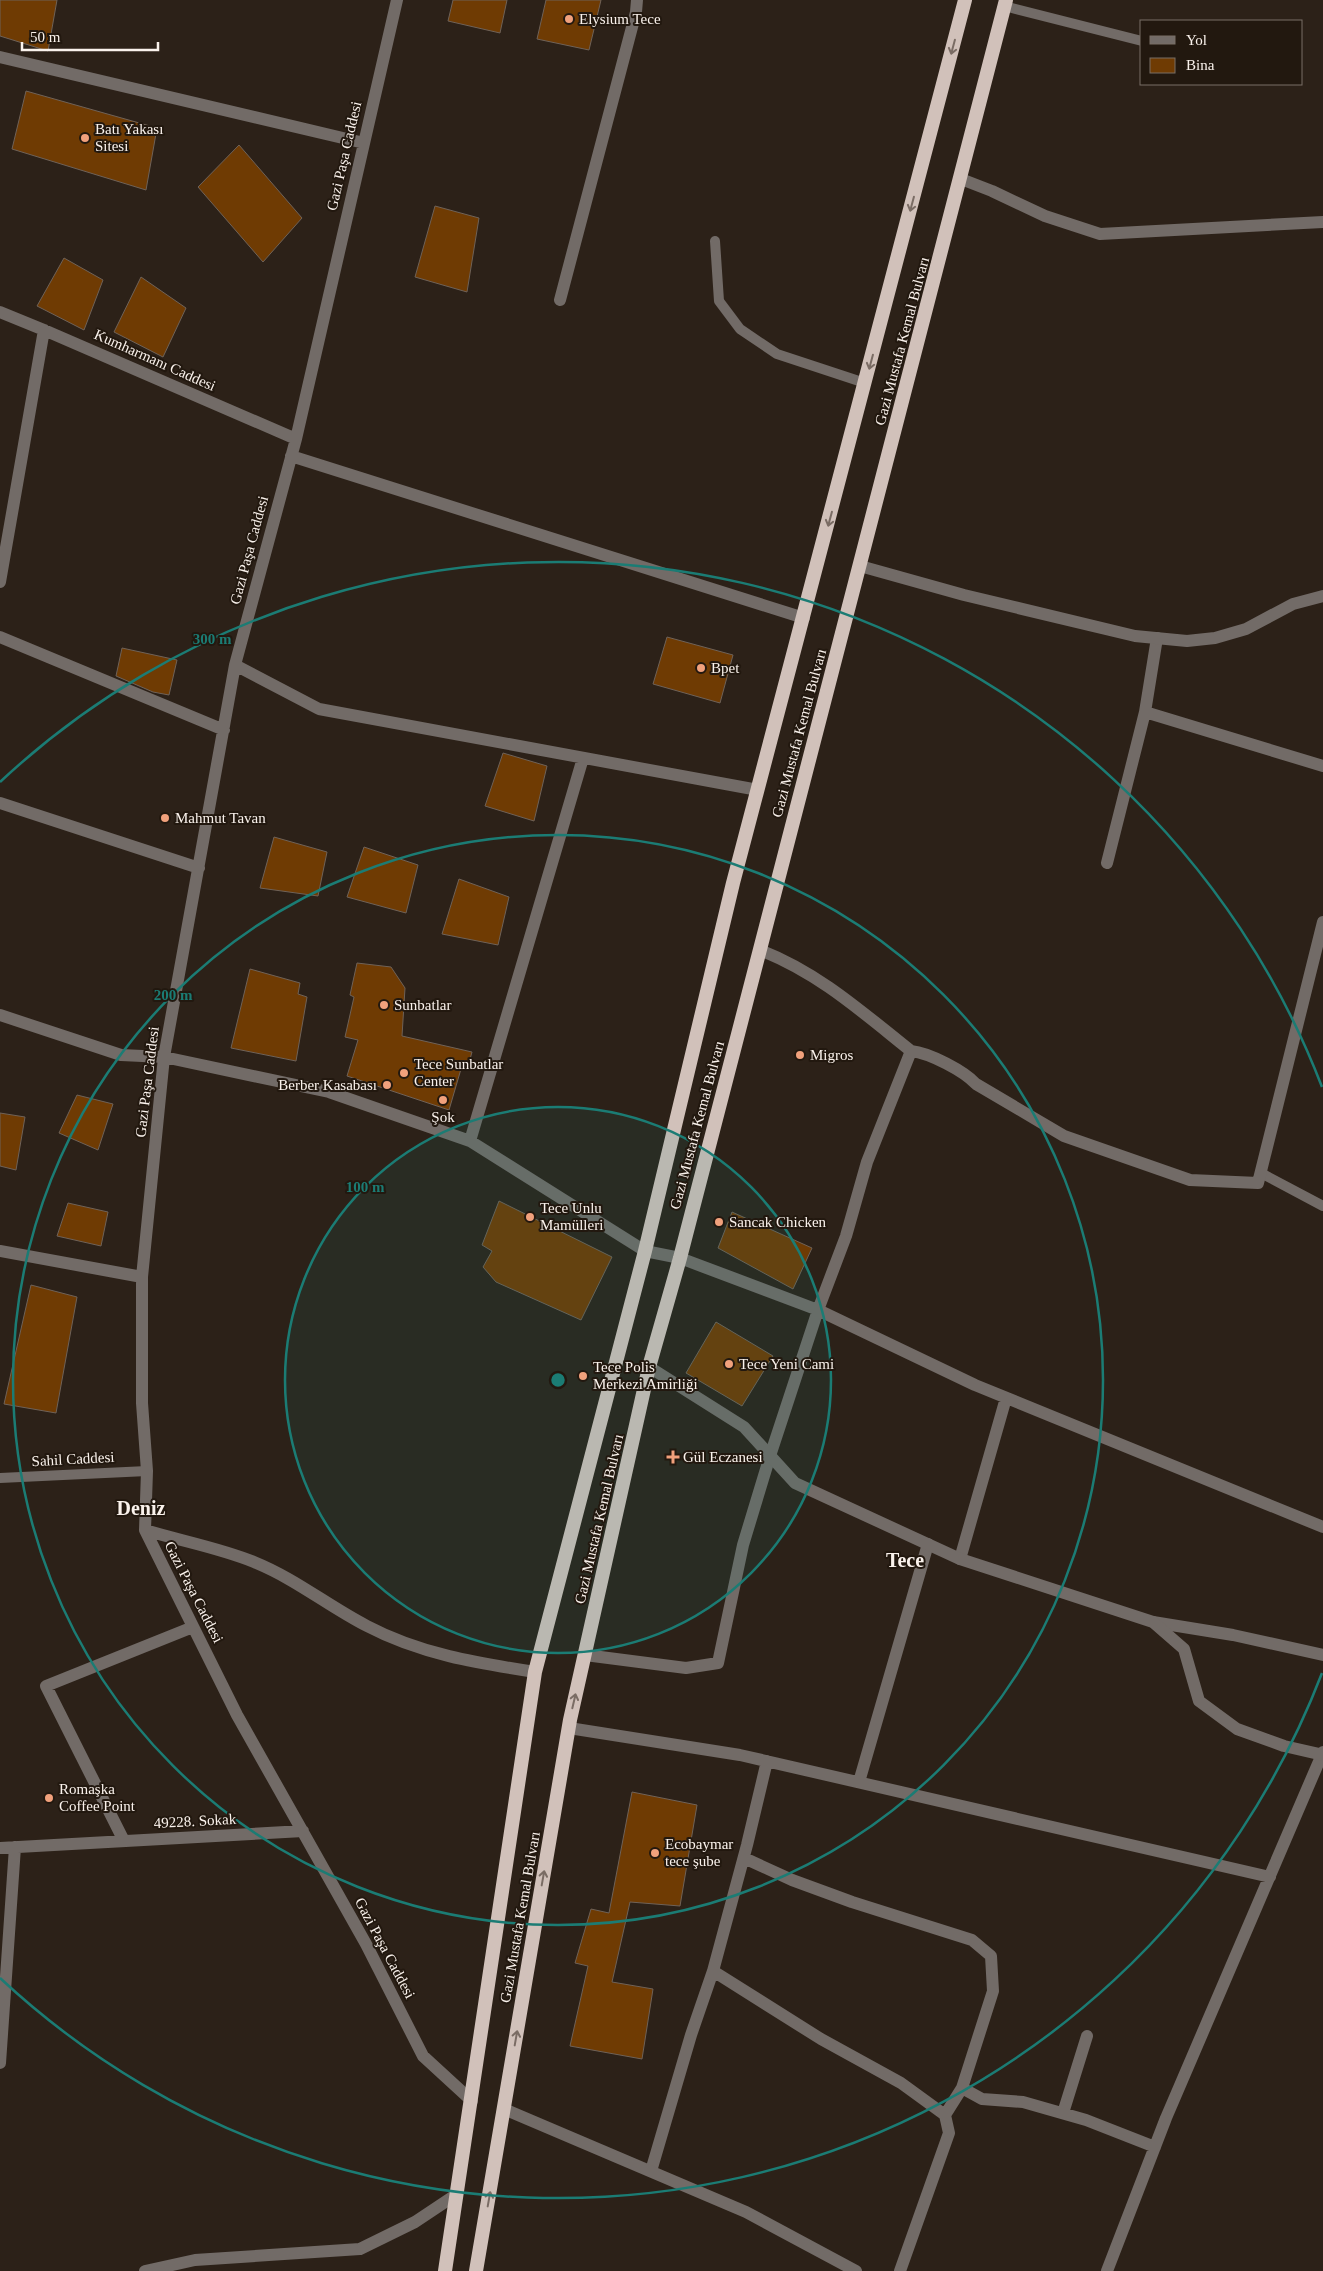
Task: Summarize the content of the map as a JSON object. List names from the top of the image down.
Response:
{
  "streets": {
    "highway": ["Gazi Mustafa Kemal Bulvarı"],
    "street": ["Gazi Paşa Caddesi", "Kumharmanı Caddesi", "49228. Sokak"],
    "lane": ["Sahil Caddesi"]
  },
  "crossings": [
    ["Gazi Paşa Caddesi", "Gazi Mustafa Kemal Bulvarı"],
    ["Gazi Paşa Caddesi", "Kumharmanı Caddesi"],
    ["Gazi Paşa Caddesi", "Sahil Caddesi"],
    ["Gazi Paşa Caddesi", "49228. Sokak"]
  ],
  "districts": ["Deniz", "Tece"],
  "places": {
    "other": [
      "Elysium Tece",
      "Batı Yakası Sitesi",
      "Bpet",
      "Mahmut Tavan",
      "Sunbatlar",
      "Migros",
      "Tece Sunbatlar Center",
      "Berber Kasabası",
      "Şok",
      "Tece Unlu Mamülleri",
      "Sancak Chicken",
      "Tece Yeni Cami",
      "Tece Polis Merkezi Amirliği",
      "Romaşka Coffee Point",
      "Ecobaymar tece şube"
    ],
    "health": ["Gül Eczanesi"]
  },
  "legend": ["Yol", "Bina"],
  "scale_bar": "50 m",
  "rings": ["300 m", "200 m", "100 m"]
}
